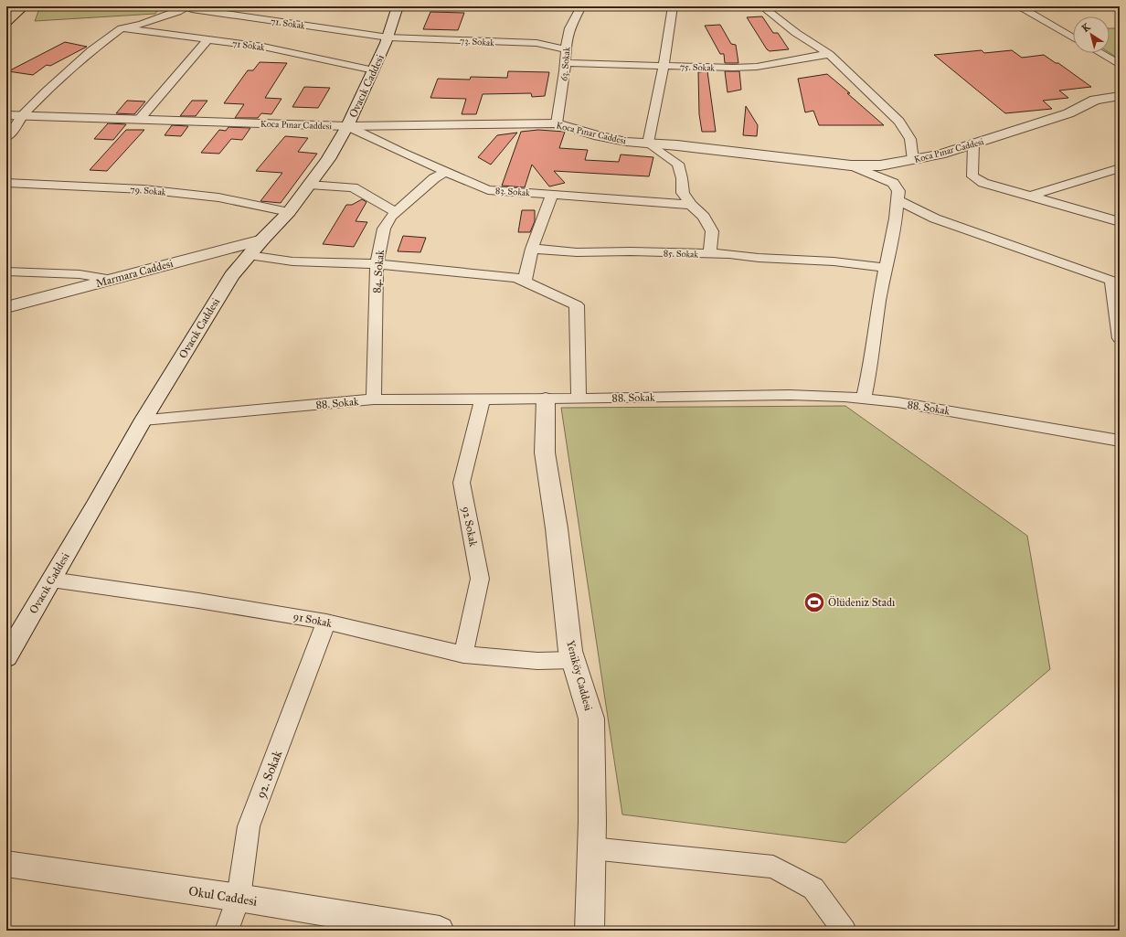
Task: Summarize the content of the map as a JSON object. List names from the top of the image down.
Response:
{
  "streets": {
    "street": [
      "71. Sokak",
      "73. Sokak",
      "71 Sokak",
      "63. Sokak",
      "75. Sokak",
      "Ovacık Caddesi",
      "Koca Pınar Caddesi",
      "79. Sokak",
      "83. Sokak",
      "85. Sokak",
      "84. Sokak",
      "Marmara Caddesi",
      "88. Sokak",
      "92 Sokak",
      "91 Sokak",
      "Yeniköy Caddesi",
      "92. Sokak",
      "Okul Caddesi"
    ]
  },
  "crossings": [
    ["71. Sokak", "73. Sokak"],
    ["71. Sokak", "Ovacık Caddesi"],
    ["73. Sokak", "63. Sokak"],
    ["73. Sokak", "Ovacık Caddesi"],
    ["71 Sokak", "Ovacık Caddesi"],
    ["63. Sokak", "75. Sokak"],
    ["63. Sokak", "Koca Pınar Caddesi"],
    ["Ovacık Caddesi", "Koca Pınar Caddesi"],
    ["Ovacık Caddesi", "79. Sokak"],
    ["Ovacık Caddesi", "83. Sokak"],
    ["Ovacık Caddesi", "Marmara Caddesi"],
    ["Ovacık Caddesi", "88. Sokak"],
    ["Ovacık Caddesi", "91 Sokak"],
    ["Koca Pınar Caddesi", "83. Sokak"],
    ["83. Sokak", "84. Sokak"],
    ["84. Sokak", "88. Sokak"],
    ["88. Sokak", "92 Sokak"],
    ["88. Sokak", "Yeniköy Caddesi"],
    ["92 Sokak", "91 Sokak"],
    ["91 Sokak", "Yeniköy Caddesi"],
    ["91 Sokak", "92. Sokak"],
    ["92. Sokak", "Okul Caddesi"]
  ],
  "places": {
    "sports": ["Ölüdeniz Stadı"]
  },
  "north": "top left"
}
